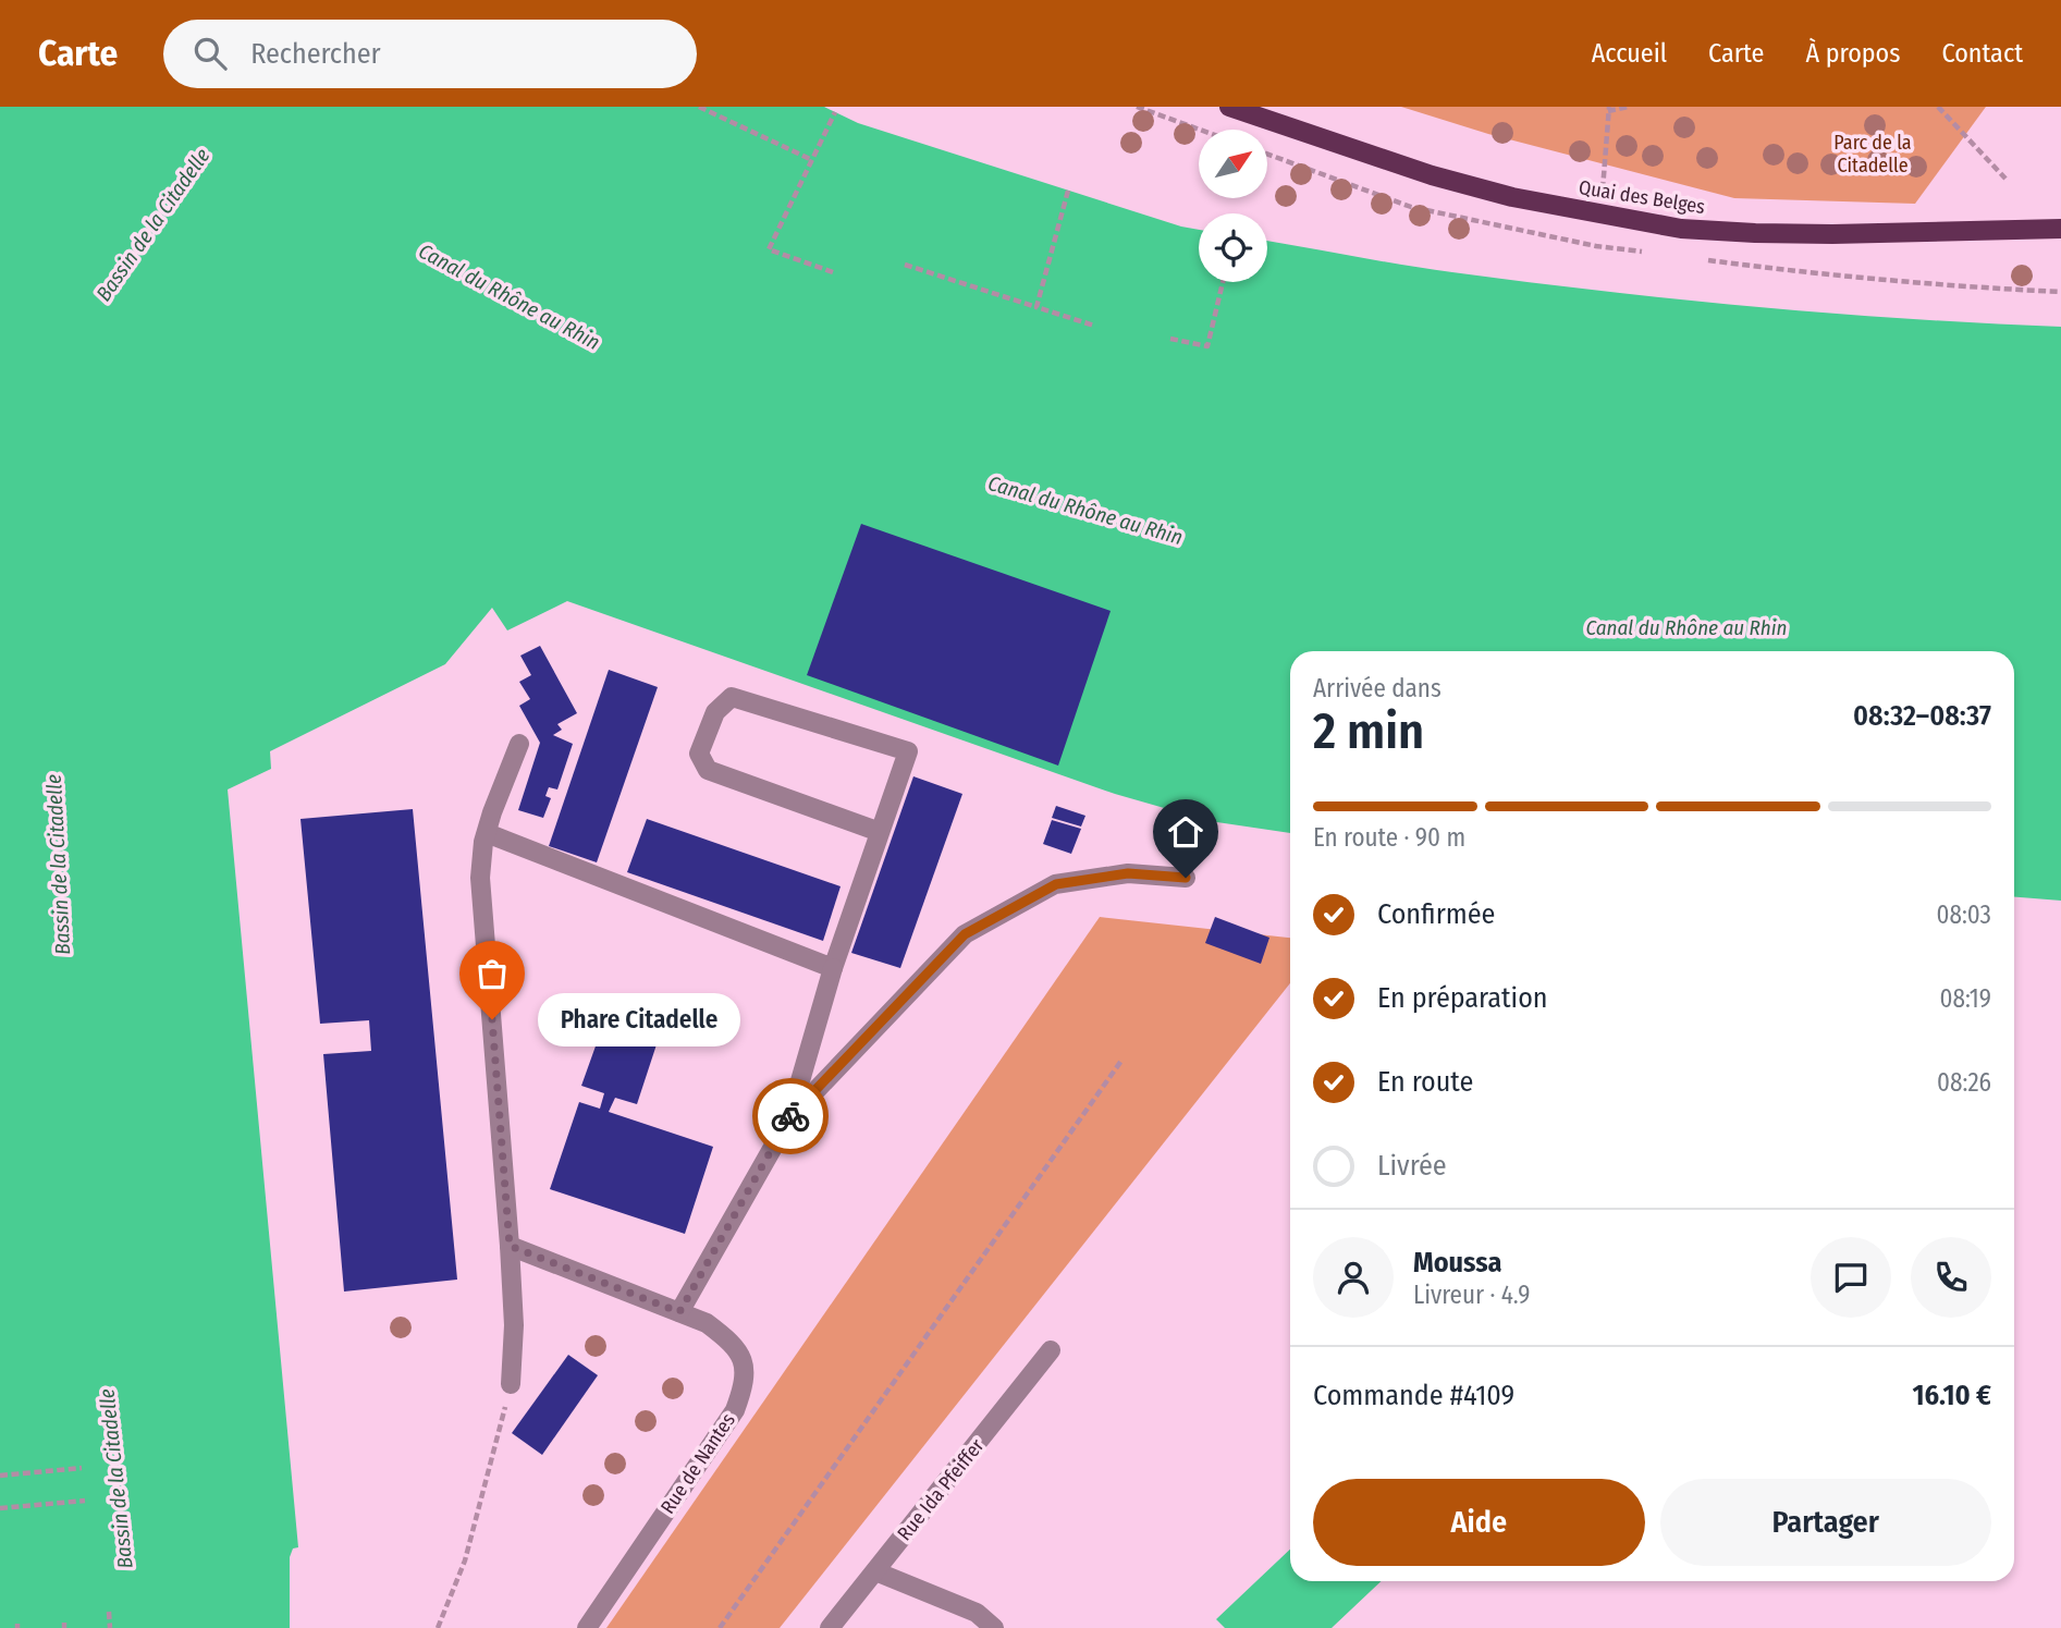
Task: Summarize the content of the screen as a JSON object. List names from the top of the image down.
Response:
{
  "streets": {
    "main road": ["Quai des Belges"],
    "street": ["Rue de Nantes", "Rue Ida Pfeiffer"]
  },
  "water": ["Bassin de la Citadelle", "Canal du Rhône au Rhin"],
  "parks": ["Parc de la Citadelle"],
  "places": ["Phare Citadelle"],
  "north": "top right",
  "page": {
    "header": "Carte",
    "search": "Rechercher",
    "nav": [
      "Accueil",
      "Carte",
      "À propos",
      "Contact"
    ],
    "heading": ["2 min", "Arrivée dans", "08:32–08:37"],
    "panel": [
      "Moussa",
      "Livreur · 4.9",
      "Commande #4109",
      "16.10 €"
    ],
    "bar": "En route · 90 m",
    "list": [
      ["Confirmée", "08:03"],
      ["En préparation", "08:19"],
      ["En route", "08:26"],
      "Livrée"
    ],
    "bubble": "Phare Citadelle",
    "buttons": ["Aide", "Partager"]
  }
}
